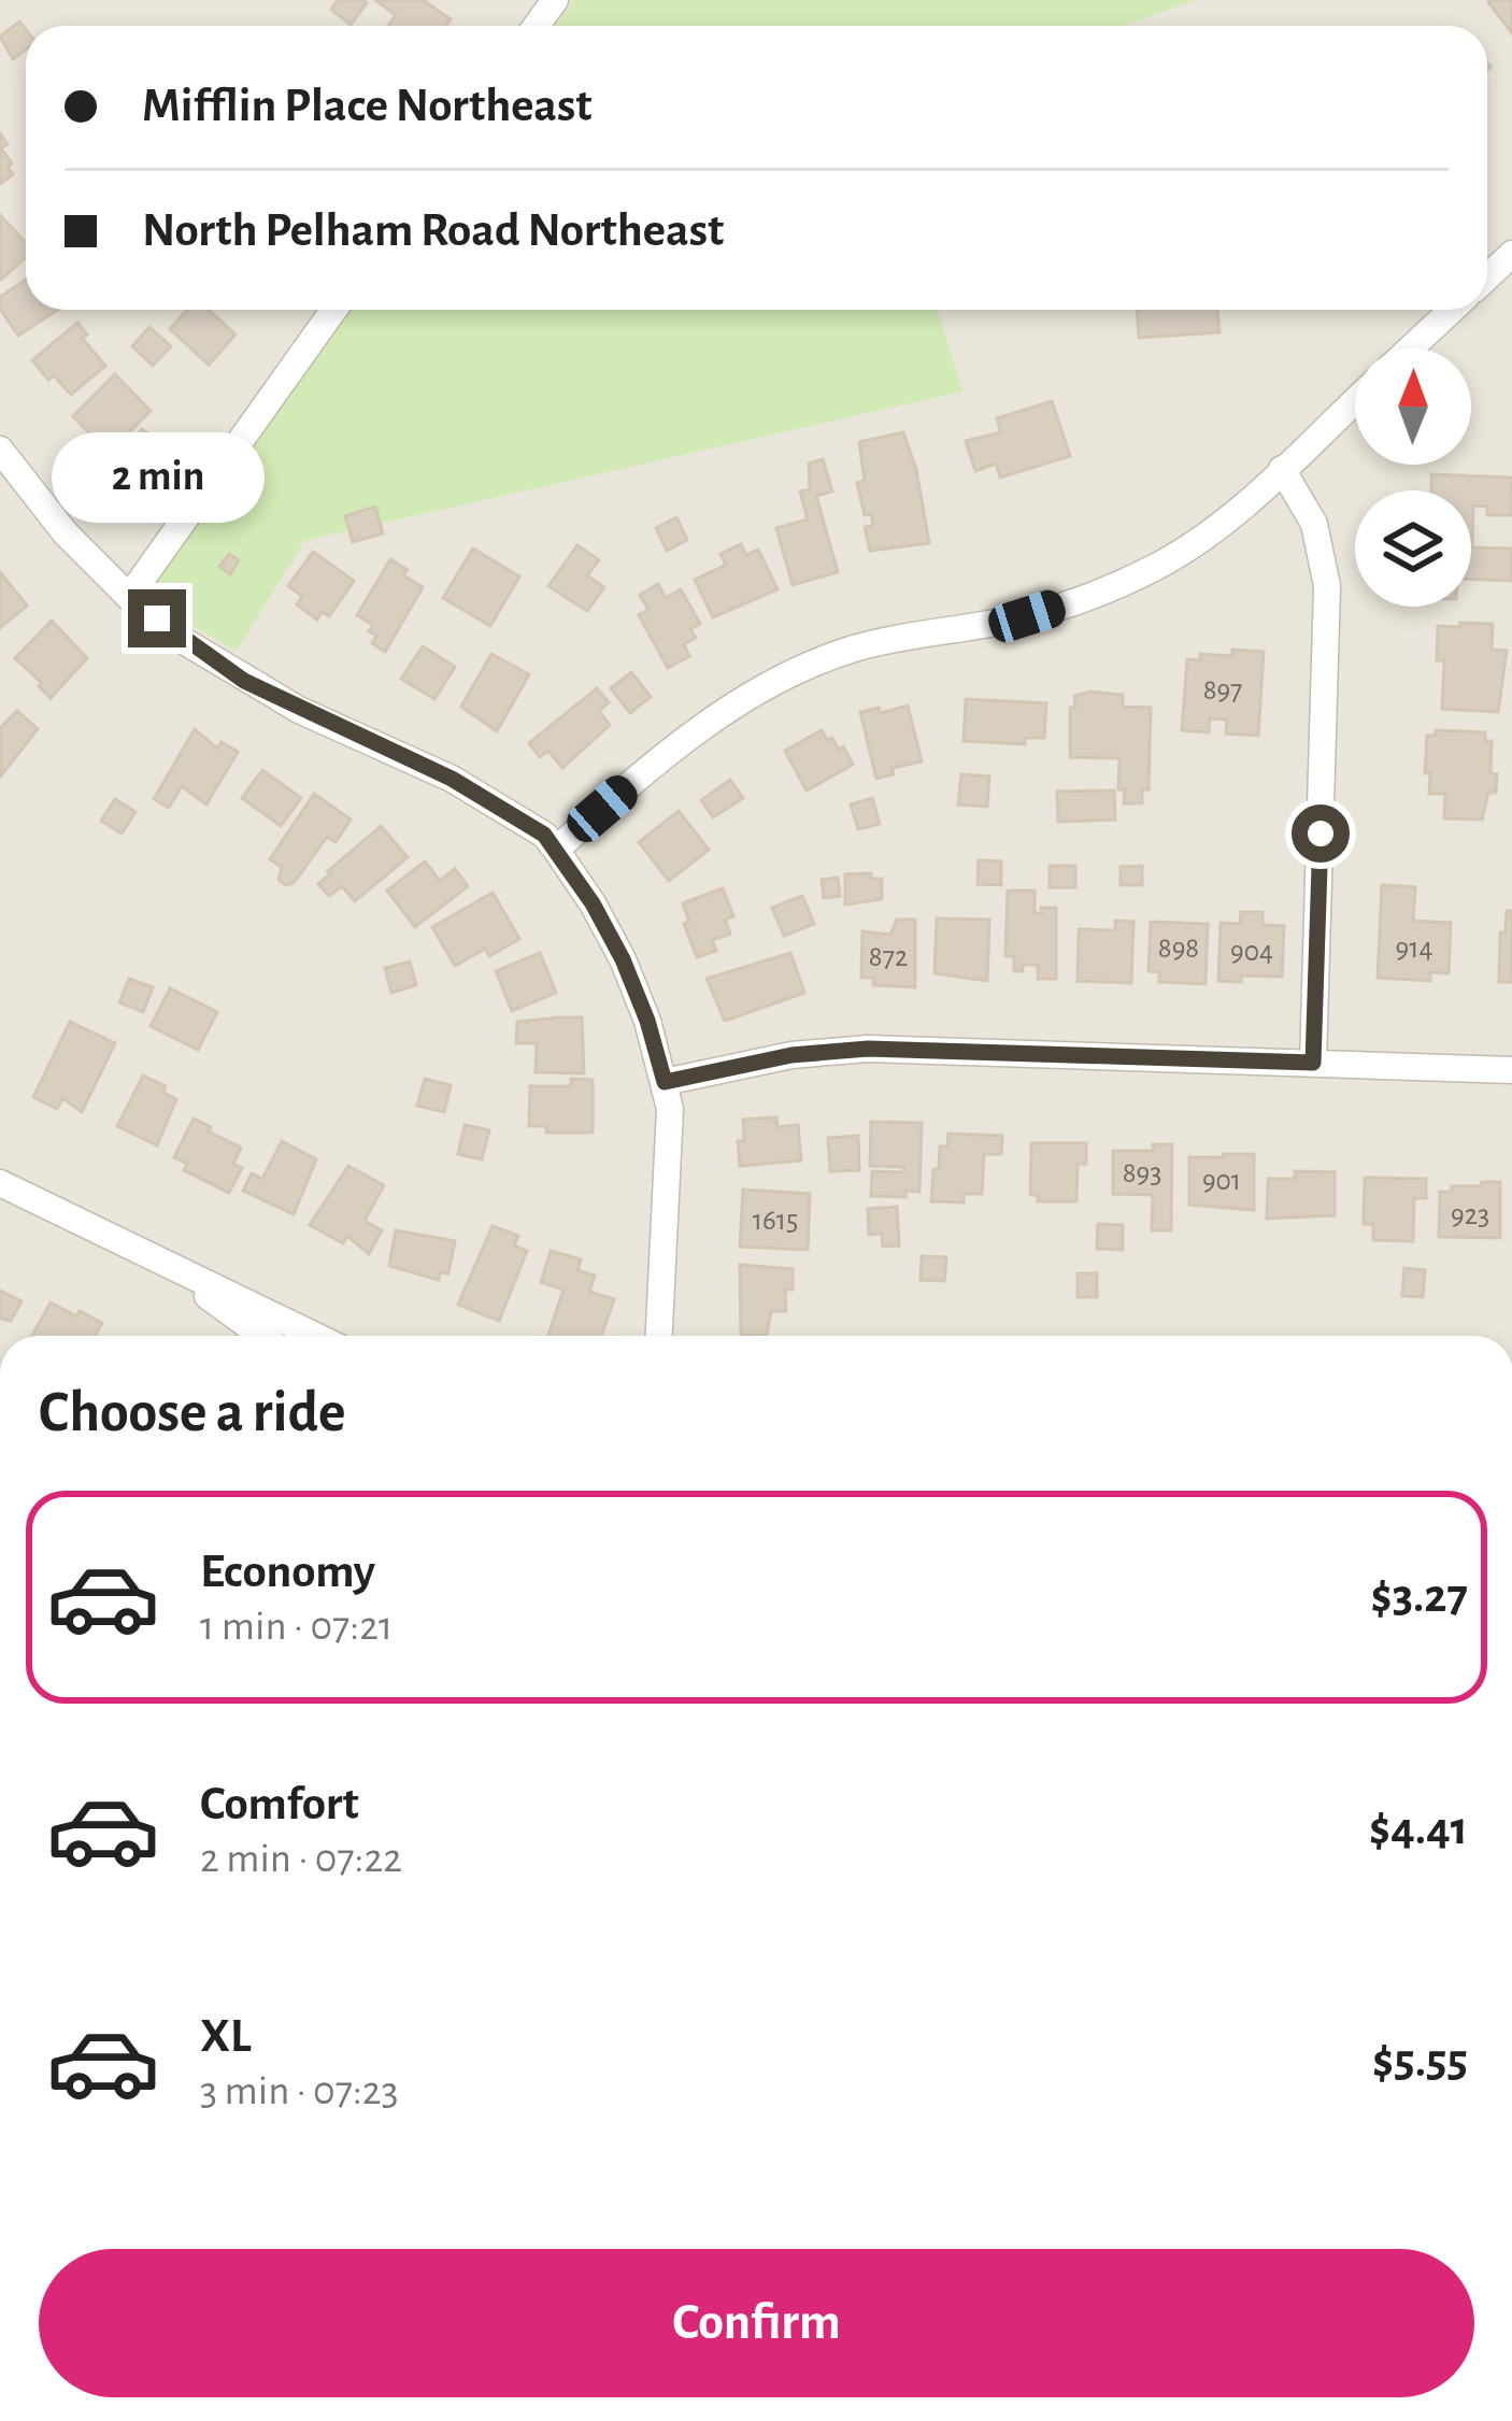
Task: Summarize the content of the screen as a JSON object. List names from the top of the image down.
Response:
{
  "house_numbers": [
    "897",
    "898",
    "914",
    "904",
    "872",
    "893",
    "901",
    "923",
    "1615"
  ],
  "north": "top",
  "page": {
    "banner": ["Mifflin Place Northeast", "North Pelham Road Northeast"],
    "bubble": "2 min",
    "heading": "Choose a ride",
    "list": [
      {
        "name": "Economy",
        "note": "1 min · 07:21",
        "value": "$3.27"
      },
      {
        "name": "Comfort",
        "note": "2 min · 07:22",
        "value": "$4.41"
      },
      {
        "name": "XL",
        "note": "3 min · 07:23",
        "value": "$5.55"
      }
    ],
    "buttons": "Confirm"
  }
}
